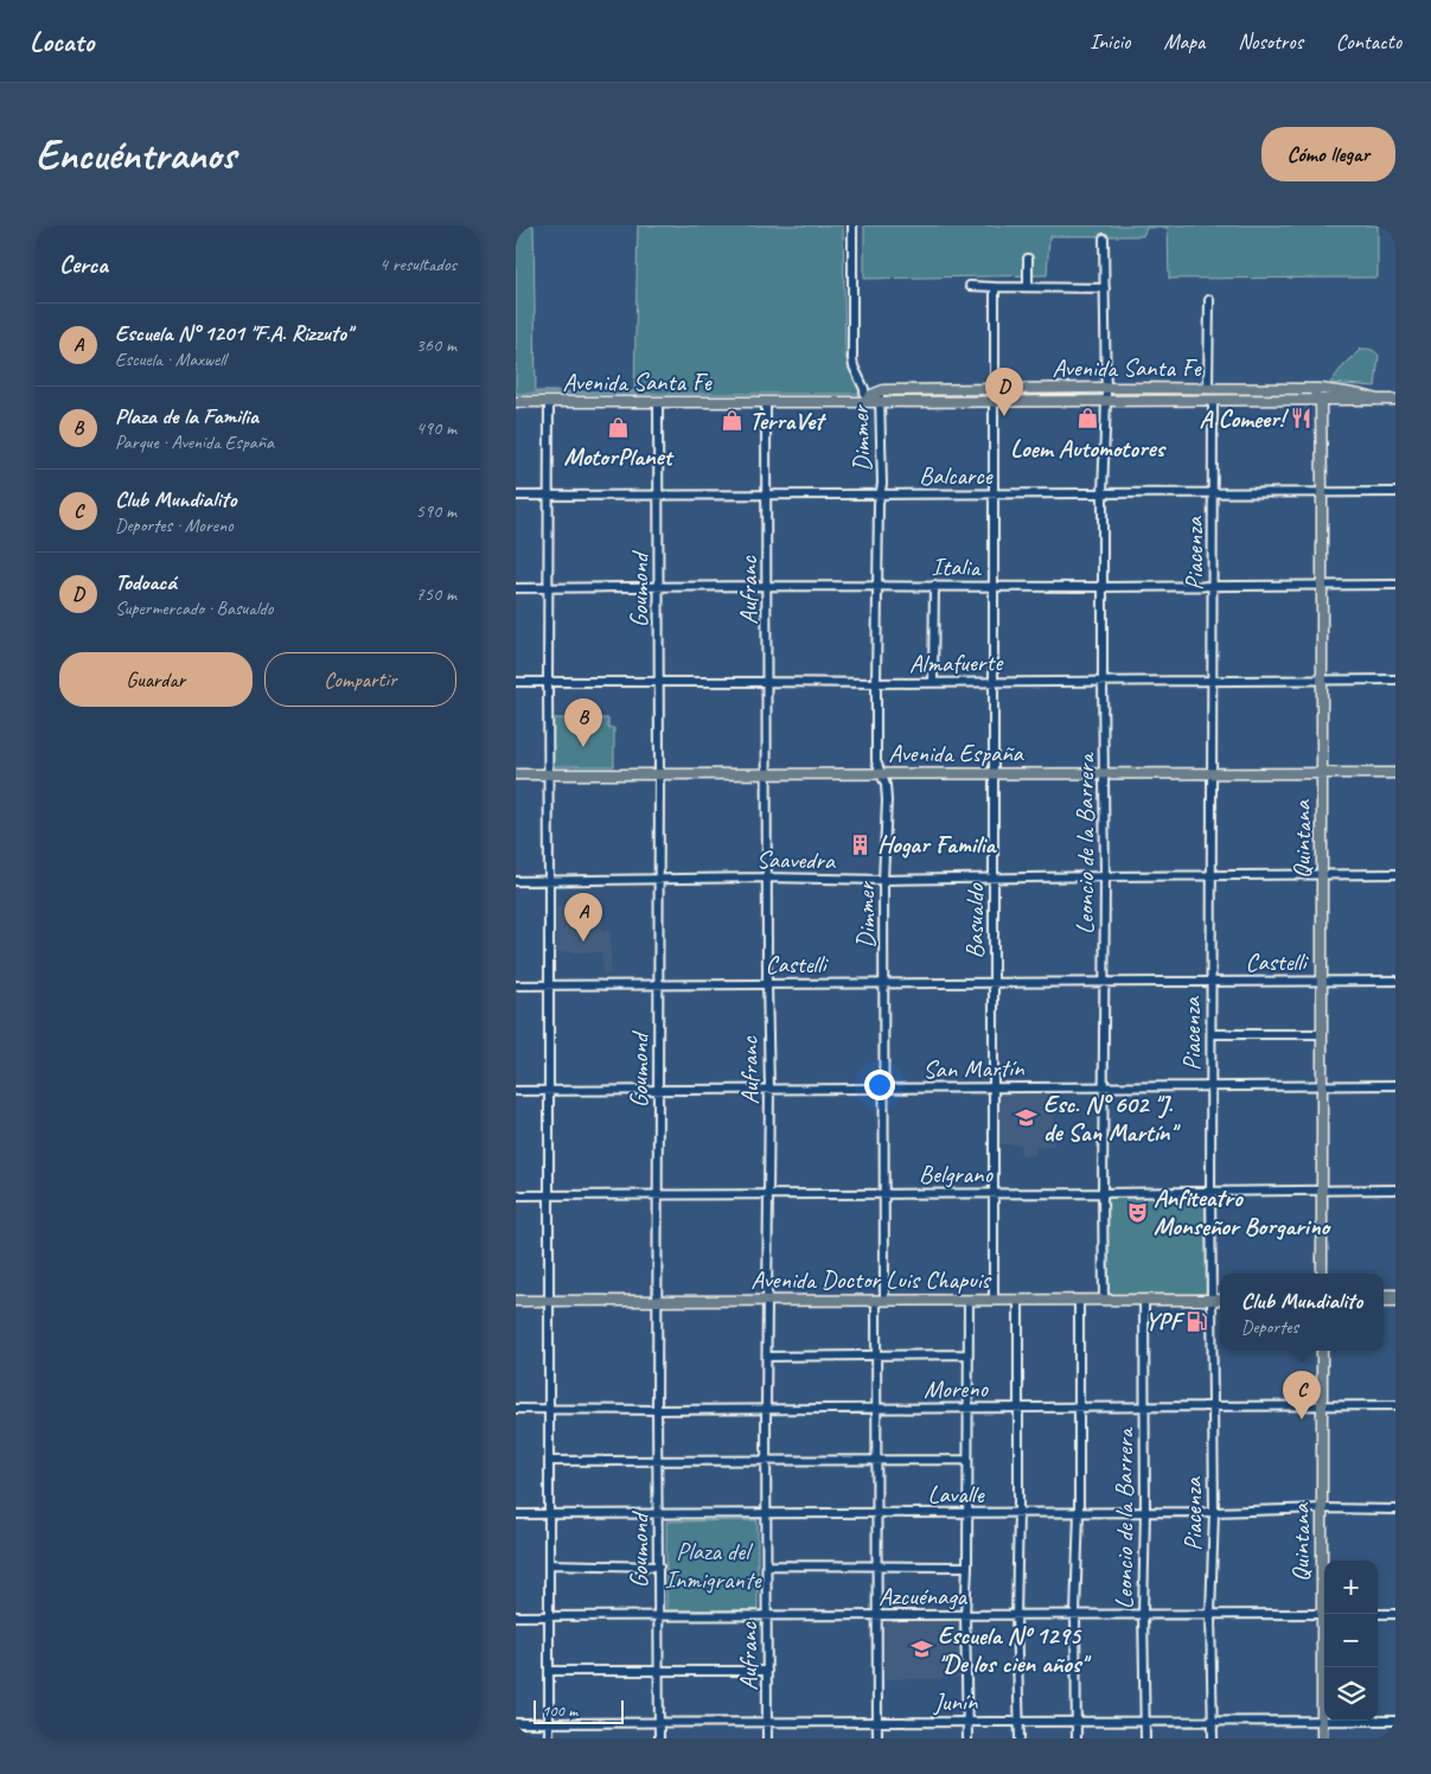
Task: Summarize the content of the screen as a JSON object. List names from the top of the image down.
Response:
{
  "streets": {
    "main road": [
      "Avenida Santa Fe",
      "Avenida España",
      "Quintana",
      "Avenida Doctor Luis Chapuis"
    ],
    "street": [
      "Dimmer",
      "Balcarce",
      "Piacenza",
      "Italia",
      "Goumond",
      "Aufranc",
      "Almafuerte",
      "Leoncio de la Barrera",
      "Saavedra",
      "Basualdo",
      "Castelli",
      "San Martín",
      "Belgrano",
      "Moreno",
      "Lavalle",
      "Azcuénaga",
      "Junín"
    ]
  },
  "crossings": [
    ["Avenida Santa Fe", "Dimmer"],
    ["Avenida Santa Fe", "Piacenza"],
    ["Avenida Santa Fe", "Goumond"],
    ["Avenida Santa Fe", "Aufranc"],
    ["Avenida Santa Fe", "Quintana"],
    ["Avenida Santa Fe", "Leoncio de la Barrera"],
    ["Avenida Santa Fe", "Basualdo"],
    ["Dimmer", "Balcarce"],
    ["Dimmer", "Italia"],
    ["Dimmer", "Almafuerte"],
    ["Dimmer", "Avenida España"],
    ["Dimmer", "Saavedra"],
    ["Dimmer", "Castelli"],
    ["Dimmer", "San Martín"],
    ["Dimmer", "Belgrano"],
    ["Dimmer", "Avenida Doctor Luis Chapuis"],
    ["Dimmer", "Moreno"],
    ["Dimmer", "Lavalle"],
    ["Dimmer", "Azcuénaga"],
    ["Dimmer", "Junín"],
    ["Balcarce", "Piacenza"],
    ["Balcarce", "Goumond"],
    ["Balcarce", "Aufranc"],
    ["Balcarce", "Quintana"],
    ["Balcarce", "Leoncio de la Barrera"],
    ["Balcarce", "Basualdo"],
    ["Piacenza", "Italia"],
    ["Piacenza", "Almafuerte"],
    ["Piacenza", "Avenida España"],
    ["Piacenza", "Saavedra"],
    ["Piacenza", "Castelli"],
    ["Piacenza", "San Martín"],
    ["Piacenza", "Belgrano"],
    ["Piacenza", "Avenida Doctor Luis Chapuis"],
    ["Piacenza", "Moreno"],
    ["Piacenza", "Lavalle"],
    ["Piacenza", "Azcuénaga"],
    ["Piacenza", "Junín"],
    ["Italia", "Goumond"],
    ["Italia", "Aufranc"],
    ["Italia", "Quintana"],
    ["Italia", "Leoncio de la Barrera"],
    ["Italia", "Basualdo"],
    ["Goumond", "Almafuerte"],
    ["Goumond", "Avenida España"],
    ["Goumond", "Saavedra"],
    ["Goumond", "Castelli"],
    ["Goumond", "San Martín"],
    ["Goumond", "Belgrano"],
    ["Goumond", "Avenida Doctor Luis Chapuis"],
    ["Goumond", "Moreno"],
    ["Goumond", "Lavalle"],
    ["Goumond", "Azcuénaga"],
    ["Goumond", "Junín"],
    ["Aufranc", "Almafuerte"],
    ["Aufranc", "Avenida España"],
    ["Aufranc", "Saavedra"],
    ["Aufranc", "Castelli"],
    ["Aufranc", "San Martín"],
    ["Aufranc", "Belgrano"],
    ["Aufranc", "Avenida Doctor Luis Chapuis"],
    ["Aufranc", "Moreno"],
    ["Aufranc", "Lavalle"],
    ["Aufranc", "Azcuénaga"],
    ["Aufranc", "Junín"],
    ["Almafuerte", "Quintana"],
    ["Almafuerte", "Leoncio de la Barrera"],
    ["Almafuerte", "Basualdo"],
    ["Avenida España", "Quintana"],
    ["Avenida España", "Leoncio de la Barrera"],
    ["Avenida España", "Basualdo"],
    ["Quintana", "Saavedra"],
    ["Quintana", "Castelli"],
    ["Quintana", "San Martín"],
    ["Quintana", "Belgrano"],
    ["Quintana", "Moreno"],
    ["Quintana", "Lavalle"],
    ["Quintana", "Junín"],
    ["Leoncio de la Barrera", "Saavedra"],
    ["Leoncio de la Barrera", "Castelli"],
    ["Leoncio de la Barrera", "San Martín"],
    ["Leoncio de la Barrera", "Belgrano"],
    ["Leoncio de la Barrera", "Avenida Doctor Luis Chapuis"],
    ["Leoncio de la Barrera", "Moreno"],
    ["Leoncio de la Barrera", "Lavalle"],
    ["Leoncio de la Barrera", "Azcuénaga"],
    ["Leoncio de la Barrera", "Junín"],
    ["Saavedra", "Basualdo"],
    ["Basualdo", "Castelli"],
    ["Basualdo", "San Martín"],
    ["Basualdo", "Belgrano"],
    ["Basualdo", "Avenida Doctor Luis Chapuis"]
  ],
  "parks": ["Plaza del Inmigrante"],
  "places": {
    "shop": ["Loem Automotores", "TerraVet", "MotorPlanet"],
    "restaurant": ["A Comeer!"],
    "building": ["Hogar Familia"],
    "school or university": ["Esc. N° 602 \"J. de San Martín\"", "Escuela Nº 1295 \"De los cien años\""],
    "theatre": ["Anfiteatro Monseñor Borgarino"],
    "fuel station": ["YPF"]
  },
  "scale_bar": "100 m",
  "page": {
    "header": "Locato",
    "nav": [
      "Inicio",
      "Mapa",
      "Nosotros",
      "Contacto"
    ],
    "buttons": [
      "Cómo llegar",
      ["Guardar", "Compartir"]
    ],
    "title": "Encuéntranos",
    "heading": ["Cerca", "4 resultados"],
    "list": [
      {
        "mark": "A",
        "name": "Escuela N° 1201 \"F.A. Rizzuto\"",
        "note": "Escuela · Maxwell",
        "value": "360 m"
      },
      {
        "mark": "B",
        "name": "Plaza de la Familia",
        "note": "Parque · Avenida España",
        "value": "490 m"
      },
      {
        "mark": "C",
        "name": "Club Mundialito",
        "note": "Deportes · Moreno",
        "value": "590 m"
      },
      {
        "mark": "D",
        "name": "Todoacá",
        "note": "Supermercado · Basualdo",
        "value": "750 m"
      }
    ],
    "pins": [
      "D",
      "B",
      "A",
      "C"
    ],
    "popup": ["Club Mundialito", "Deportes"],
    "map_buttons": ["+", "−"],
    "scale": "100 m"
  }
}
